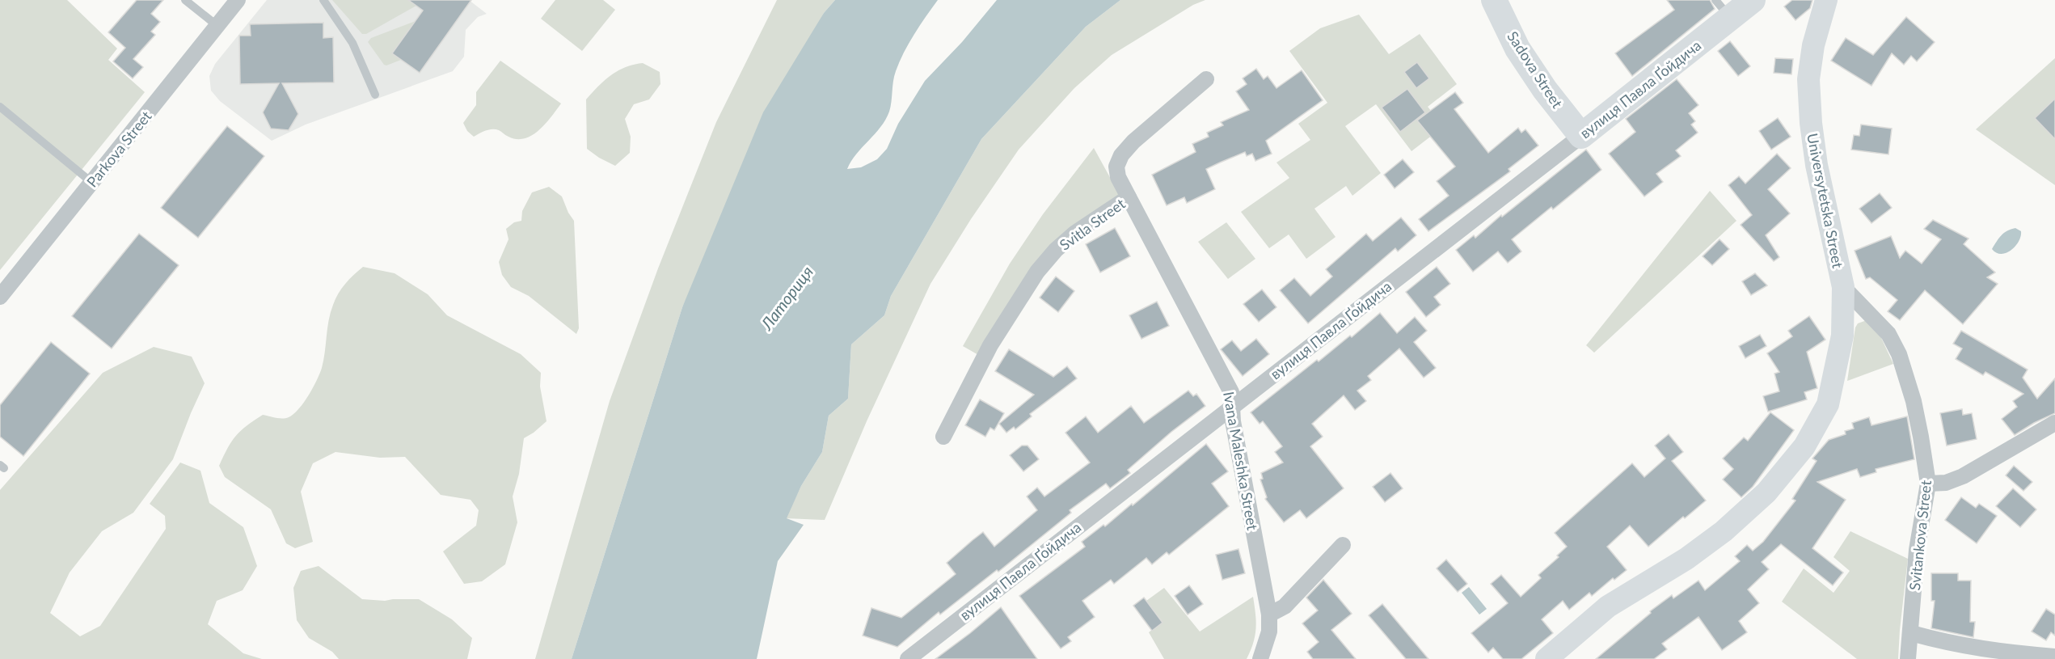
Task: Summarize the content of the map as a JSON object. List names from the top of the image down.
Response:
{
  "streets": {
    "main road": ["Sadova Street", "вулиця Павла Ґойдича"],
    "street": [
      "Parkova Street",
      "Universytetska Street",
      "Svitla Street",
      "Ivana Maleshka Street",
      "Svitankova Street"
    ]
  },
  "crossings": [
    ["Sadova Street", "вулиця Павла Ґойдича"],
    ["вулиця Павла Ґойдича", "Ivana Maleshka Street"],
    ["Universytetska Street", "Svitankova Street"],
    ["Svitla Street", "Ivana Maleshka Street"]
  ],
  "water": ["Латориця"]
}
